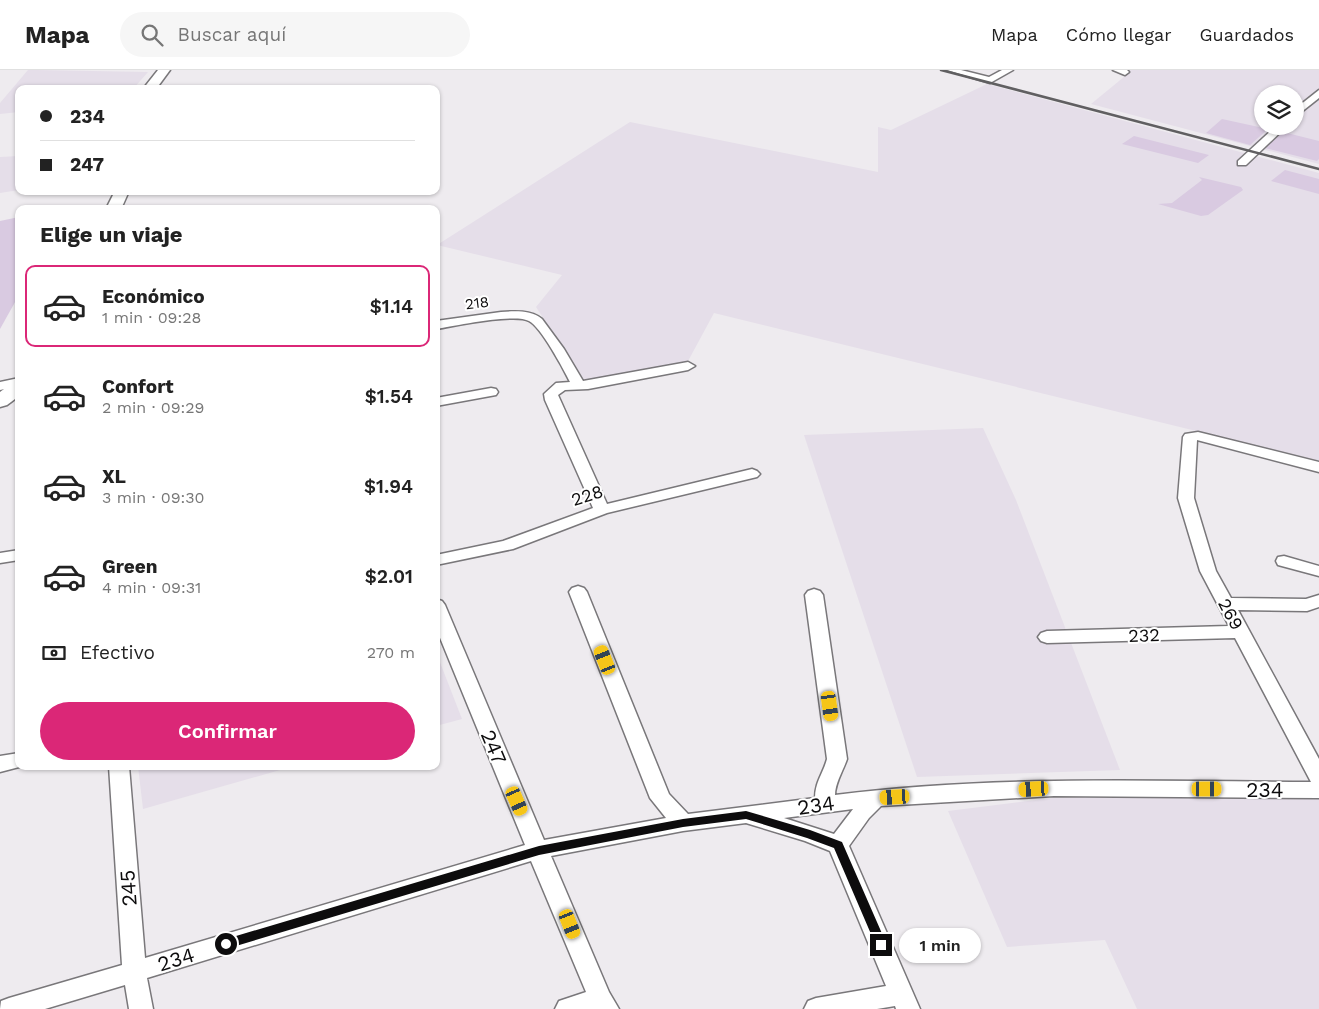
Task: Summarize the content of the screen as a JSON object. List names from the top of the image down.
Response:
{
  "streets": {
    "street": [
      "218",
      "228",
      "269",
      "232",
      "247",
      "234",
      "245"
    ]
  },
  "crossings": [
    ["269", "232"],
    ["247", "234"],
    ["234", "245"]
  ],
  "page": {
    "header": "Mapa",
    "search": "Buscar aquí",
    "nav": ["Mapa", "Cómo llegar", "Guardados"],
    "banner": ["234", "247"],
    "heading": "Elige un viaje",
    "list": [
      {
        "name": "Económico",
        "note": "1 min · 09:28",
        "value": "$1.14"
      },
      {
        "name": "Confort",
        "note": "2 min · 09:29",
        "value": "$1.54"
      },
      {
        "name": "XL",
        "note": "3 min · 09:30",
        "value": "$1.94"
      },
      {
        "name": "Green",
        "note": "4 min · 09:31",
        "value": "$2.01"
      }
    ],
    "pay": ["Efectivo", "270 m"],
    "buttons": "Confirmar",
    "bubble": "1 min"
  }
}
